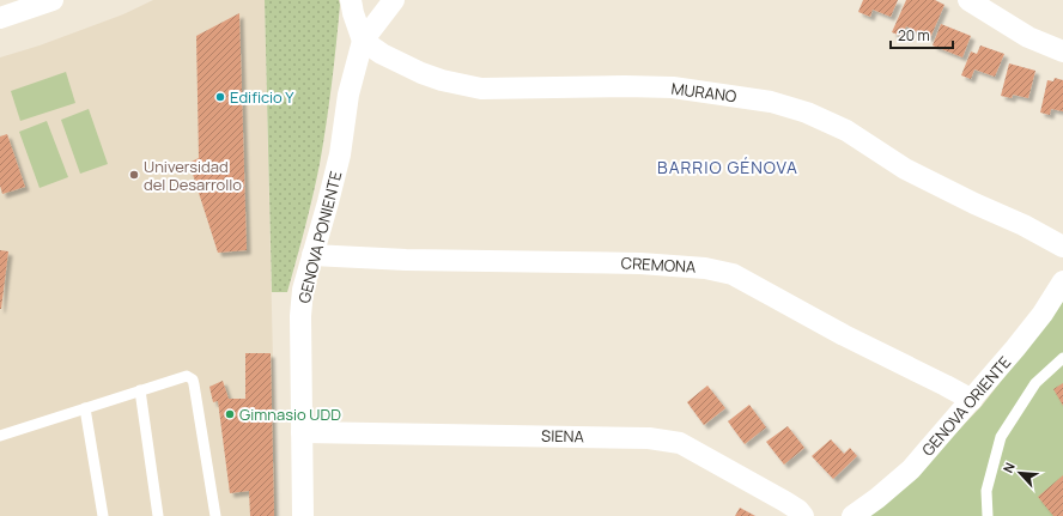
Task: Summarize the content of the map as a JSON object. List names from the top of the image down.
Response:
{
  "streets": {
    "street": [
      "MURANO",
      "GENOVA PONIENTE",
      "CREMONA",
      "GENOVA ORIENTE",
      "SIENA"
    ]
  },
  "crossings": [
    ["MURANO", "GENOVA PONIENTE"],
    ["GENOVA PONIENTE", "CREMONA"],
    ["GENOVA PONIENTE", "SIENA"],
    ["CREMONA", "GENOVA ORIENTE"]
  ],
  "districts": ["BARRIO GÉNOVA"],
  "places": ["Edificio Y", "Universidad del Desarrollo", "Gimnasio UDD"],
  "scale_bar": "20 m",
  "north": "top left"
}
